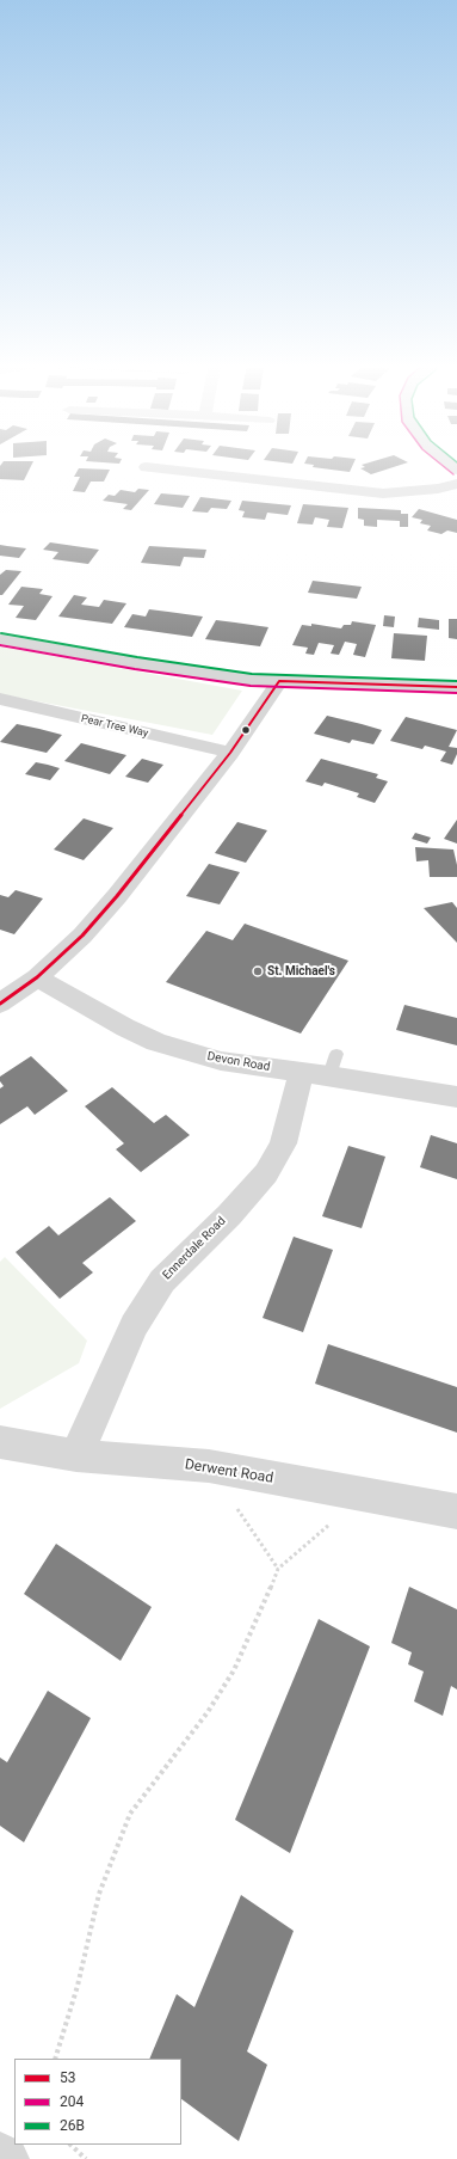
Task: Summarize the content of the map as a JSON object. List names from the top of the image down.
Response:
{
  "streets": {
    "street": [
      "Pear Tree Way",
      "Devon Road",
      "Ennerdale Road",
      "Derwent Road"
    ]
  },
  "crossings": [
    ["Devon Road", "Ennerdale Road"],
    ["Ennerdale Road", "Derwent Road"]
  ],
  "places": ["St. Michael's"],
  "lines": ["transit line 204", "transit line 26B", "transit line 53"],
  "legend": ["53", "204", "26B"]
}
